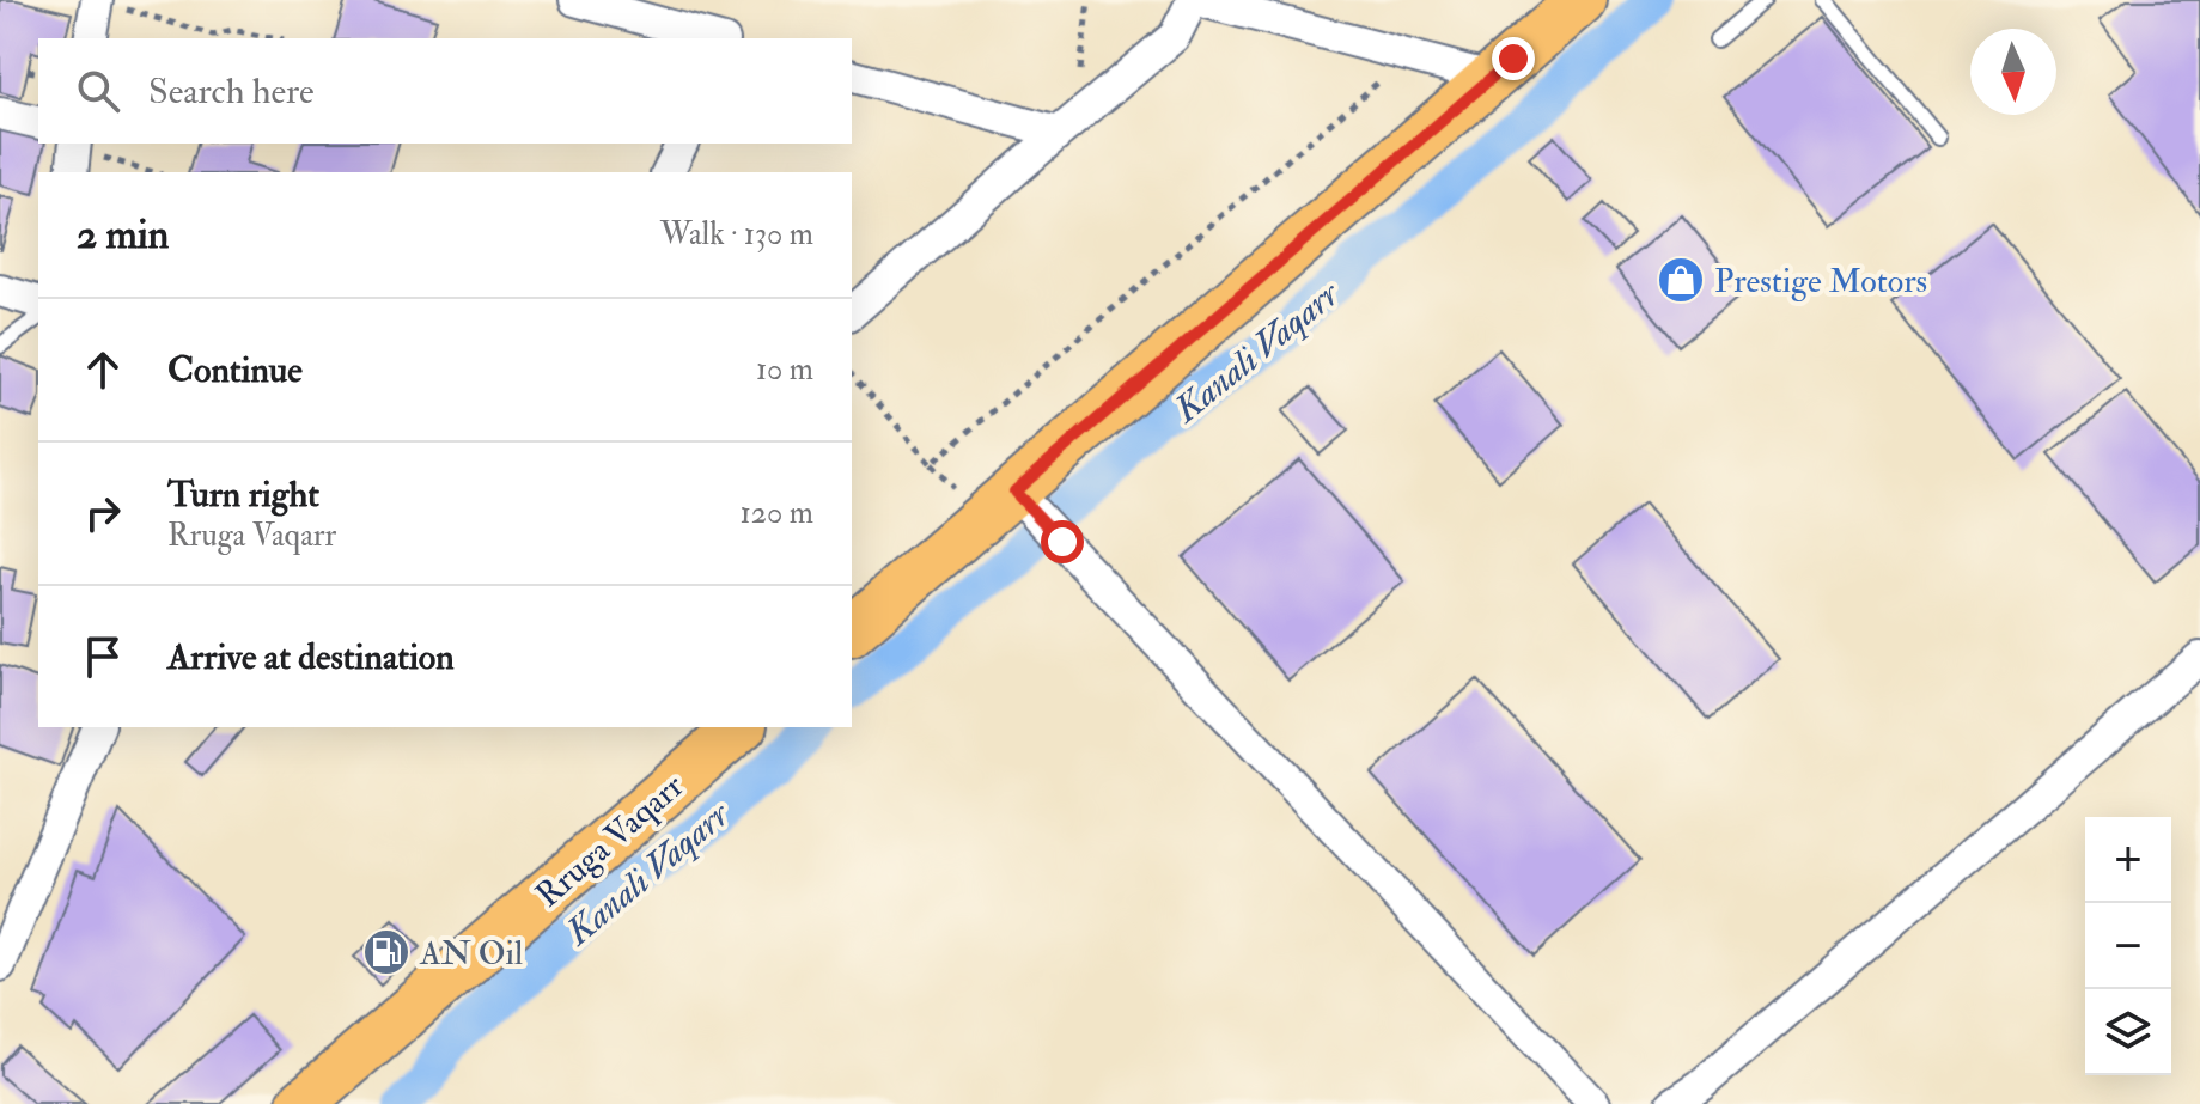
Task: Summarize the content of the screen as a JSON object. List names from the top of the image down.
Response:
{
  "streets": {
    "main road": ["Rruga Vaqarr"]
  },
  "water": ["Kanali Vaqarr"],
  "places": {
    "shop": ["Prestige Motors"],
    "fuel station": ["AN Oil"]
  },
  "north": "bottom",
  "page": {
    "search": "Search here",
    "heading": ["2 min", "Walk · 130 m"],
    "list": [
      ["Continue", "10 m"],
      ["Turn right", "Rruga Vaqarr", "120 m"],
      "Arrive at destination"
    ],
    "map_buttons": ["+", "−"]
  }
}
